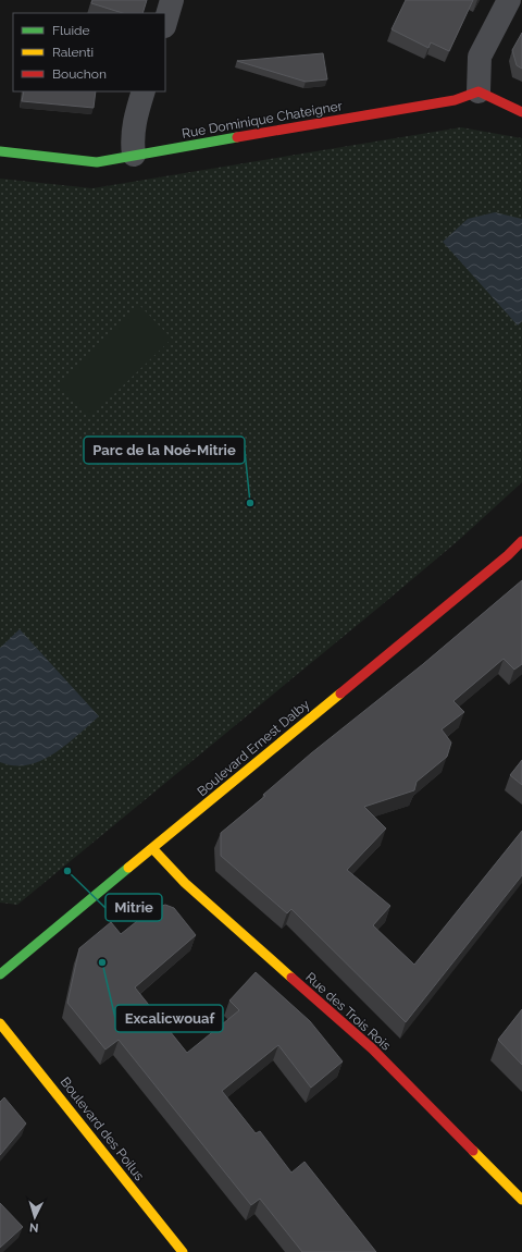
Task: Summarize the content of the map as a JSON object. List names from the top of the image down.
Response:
{
  "streets": {
    "street": [
      "Rue Dominique Chateigner",
      "Boulevard Ernest Dalby",
      "Rue des Trois Rois",
      "Boulevard des Poilus"
    ]
  },
  "crossings": [
    ["Boulevard Ernest Dalby", "Rue des Trois Rois"]
  ],
  "places": ["Parc de la Noé-Mitrie", "Mitrie", "Excalicwouaf"],
  "legend": ["Fluide", "Ralenti", "Bouchon"],
  "north": "bottom"
}
